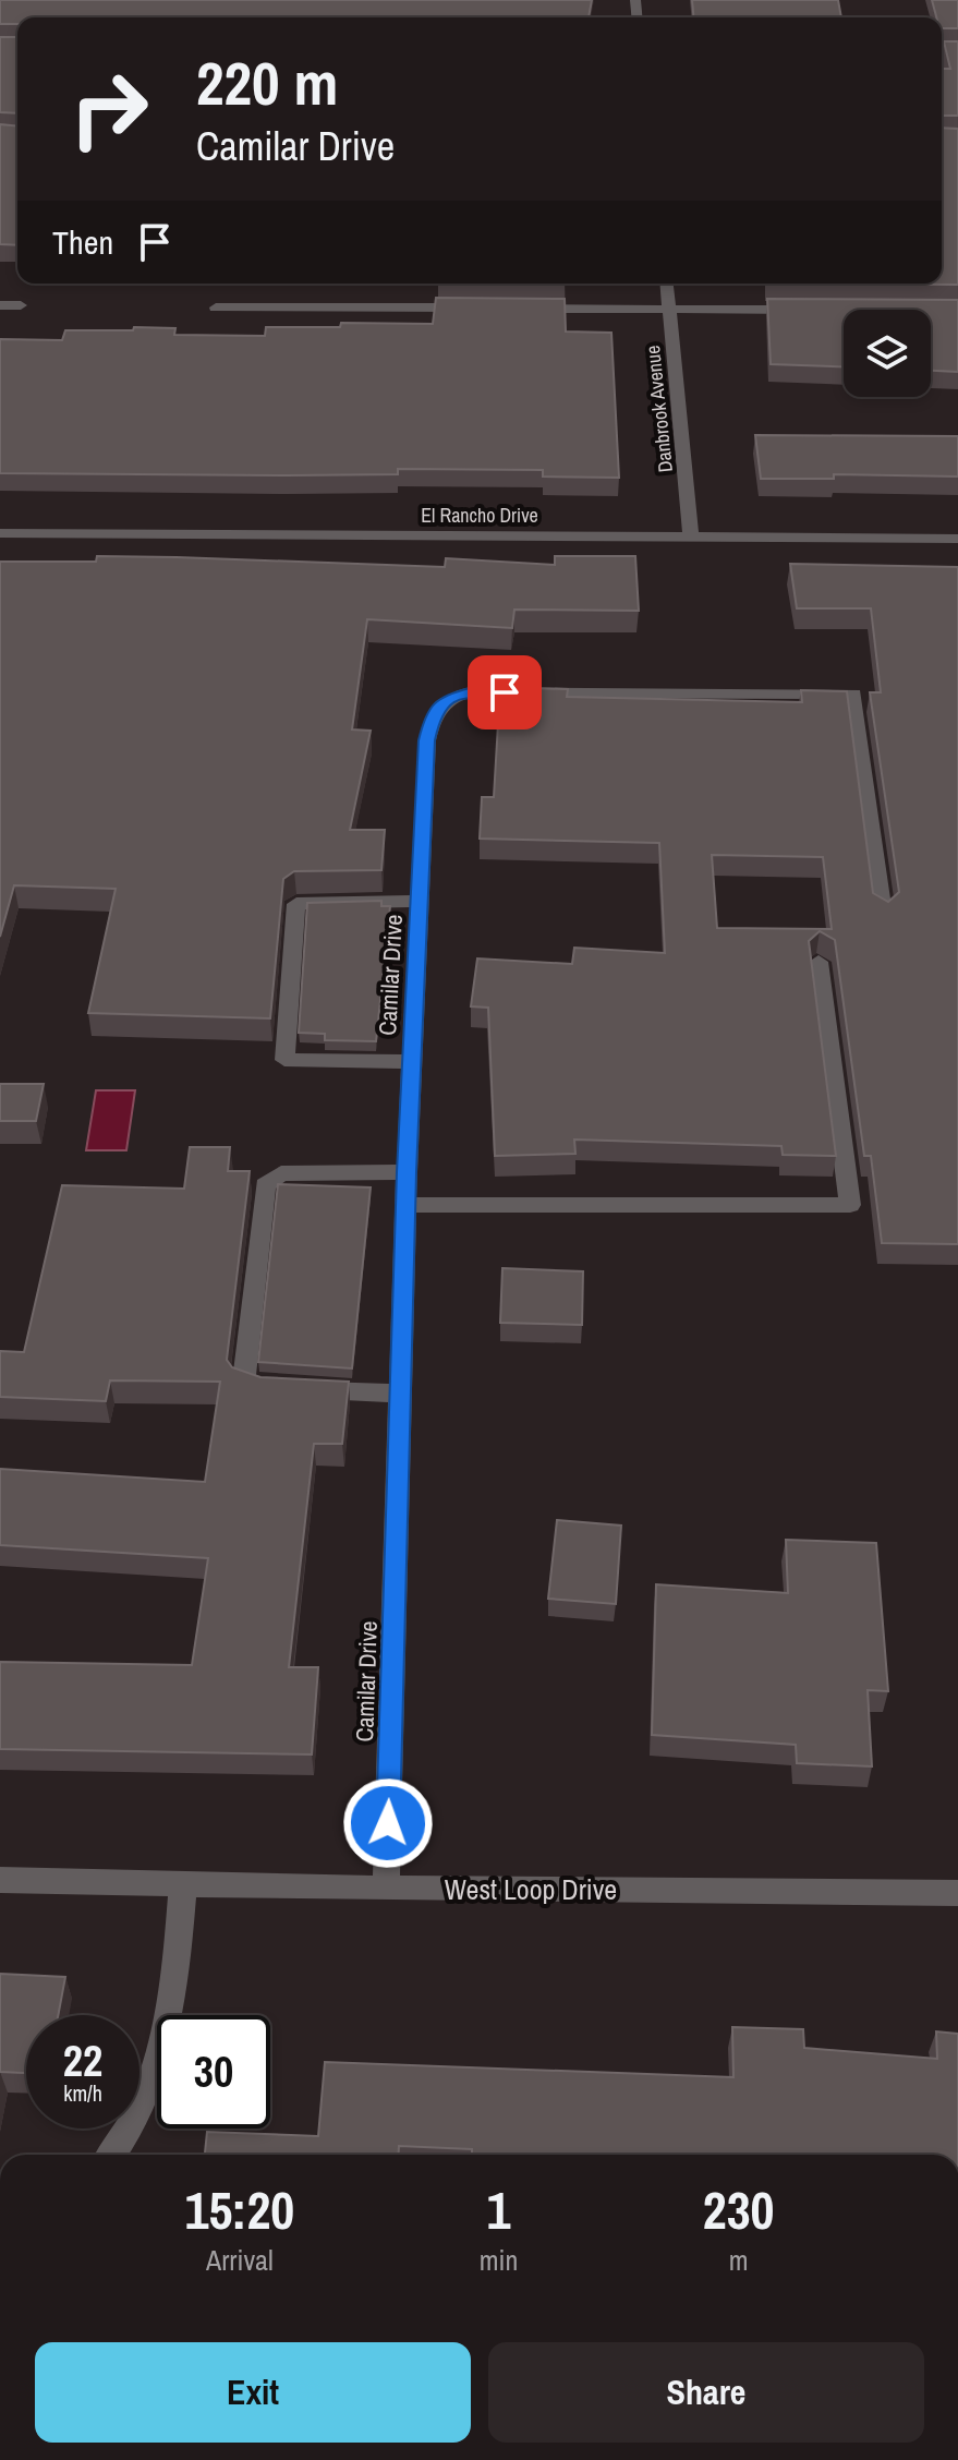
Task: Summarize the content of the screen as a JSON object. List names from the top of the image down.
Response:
{
  "streets": {
    "street": [
      "Danbrook Avenue",
      "El Rancho Drive",
      "Camilar Drive",
      "West Loop Drive"
    ]
  },
  "crossings": [
    ["Danbrook Avenue", "El Rancho Drive"],
    ["Camilar Drive", "West Loop Drive"]
  ],
  "page": {
    "turn": ["220 m", "Camilar Drive"],
    "then": "Then",
    "speed": "22 km/h",
    "limit": "30",
    "eta": [
      "15:20",
      "Arrival",
      "1",
      "min",
      "230",
      "m"
    ],
    "buttons": ["Exit", "Share"]
  }
}
